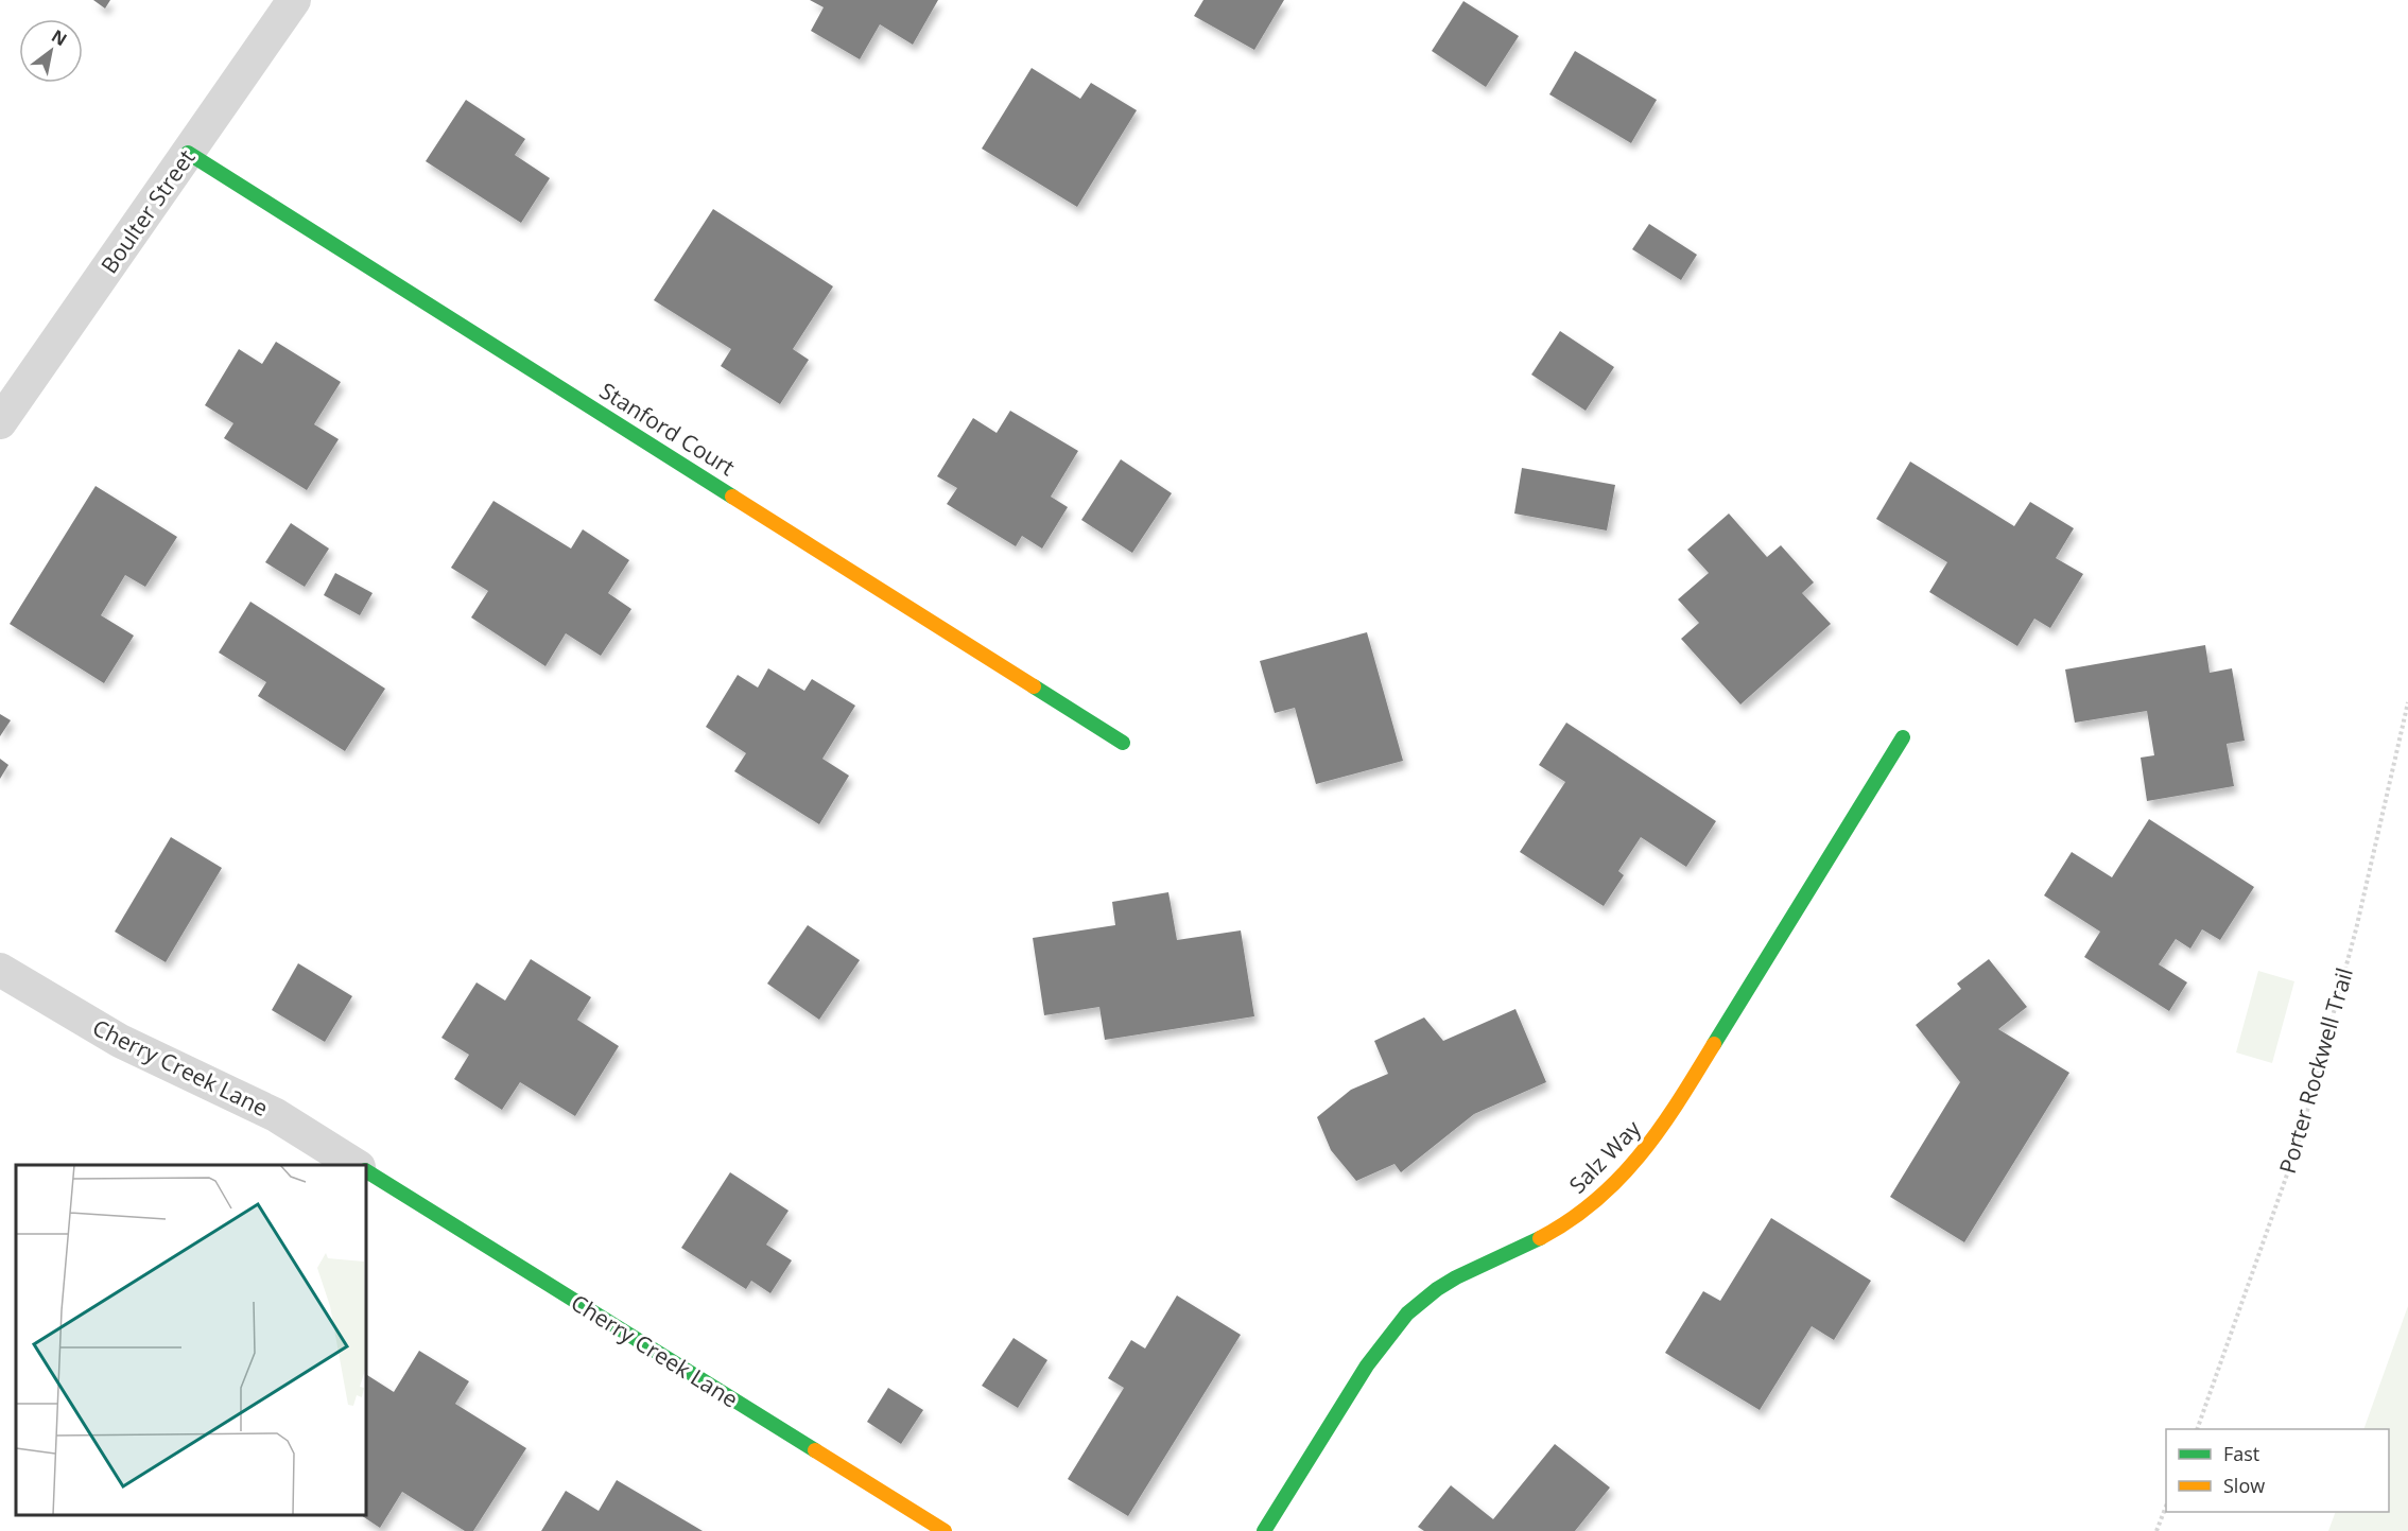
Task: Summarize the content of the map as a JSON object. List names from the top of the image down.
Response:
{
  "streets": {
    "street": [
      "Boulter Street",
      "Stanford Court",
      "Cherry Creek Lane",
      "Salz Way"
    ],
    "path": ["Porter Rockwell Trail"]
  },
  "crossings": [
    ["Boulter Street", "Stanford Court"]
  ],
  "legend": ["Fast", "Slow"],
  "north": "top right"
}
